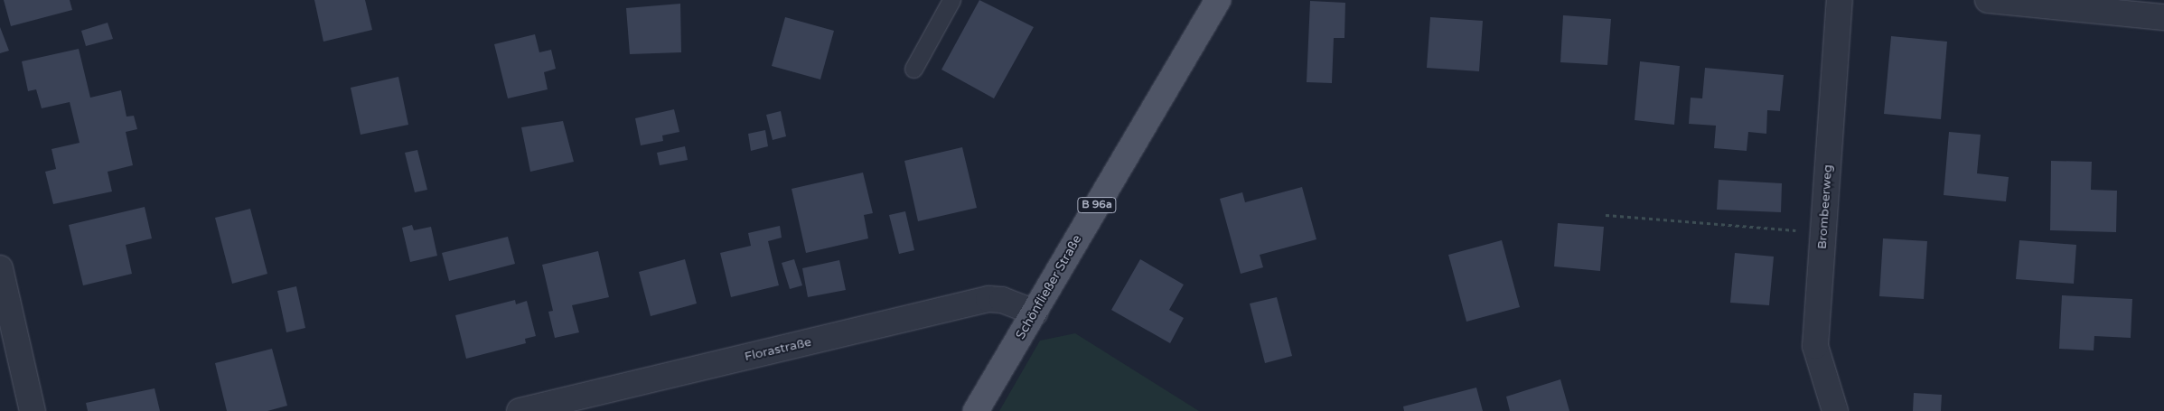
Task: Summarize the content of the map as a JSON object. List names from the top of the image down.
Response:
{
  "streets": {
    "main road": ["B 96a", "Schönfließer Straße"],
    "street": ["Brombeerweg", "Florastraße"]
  },
  "crossings": [
    ["Schönfließer Straße", "Florastraße"]
  ]
}
